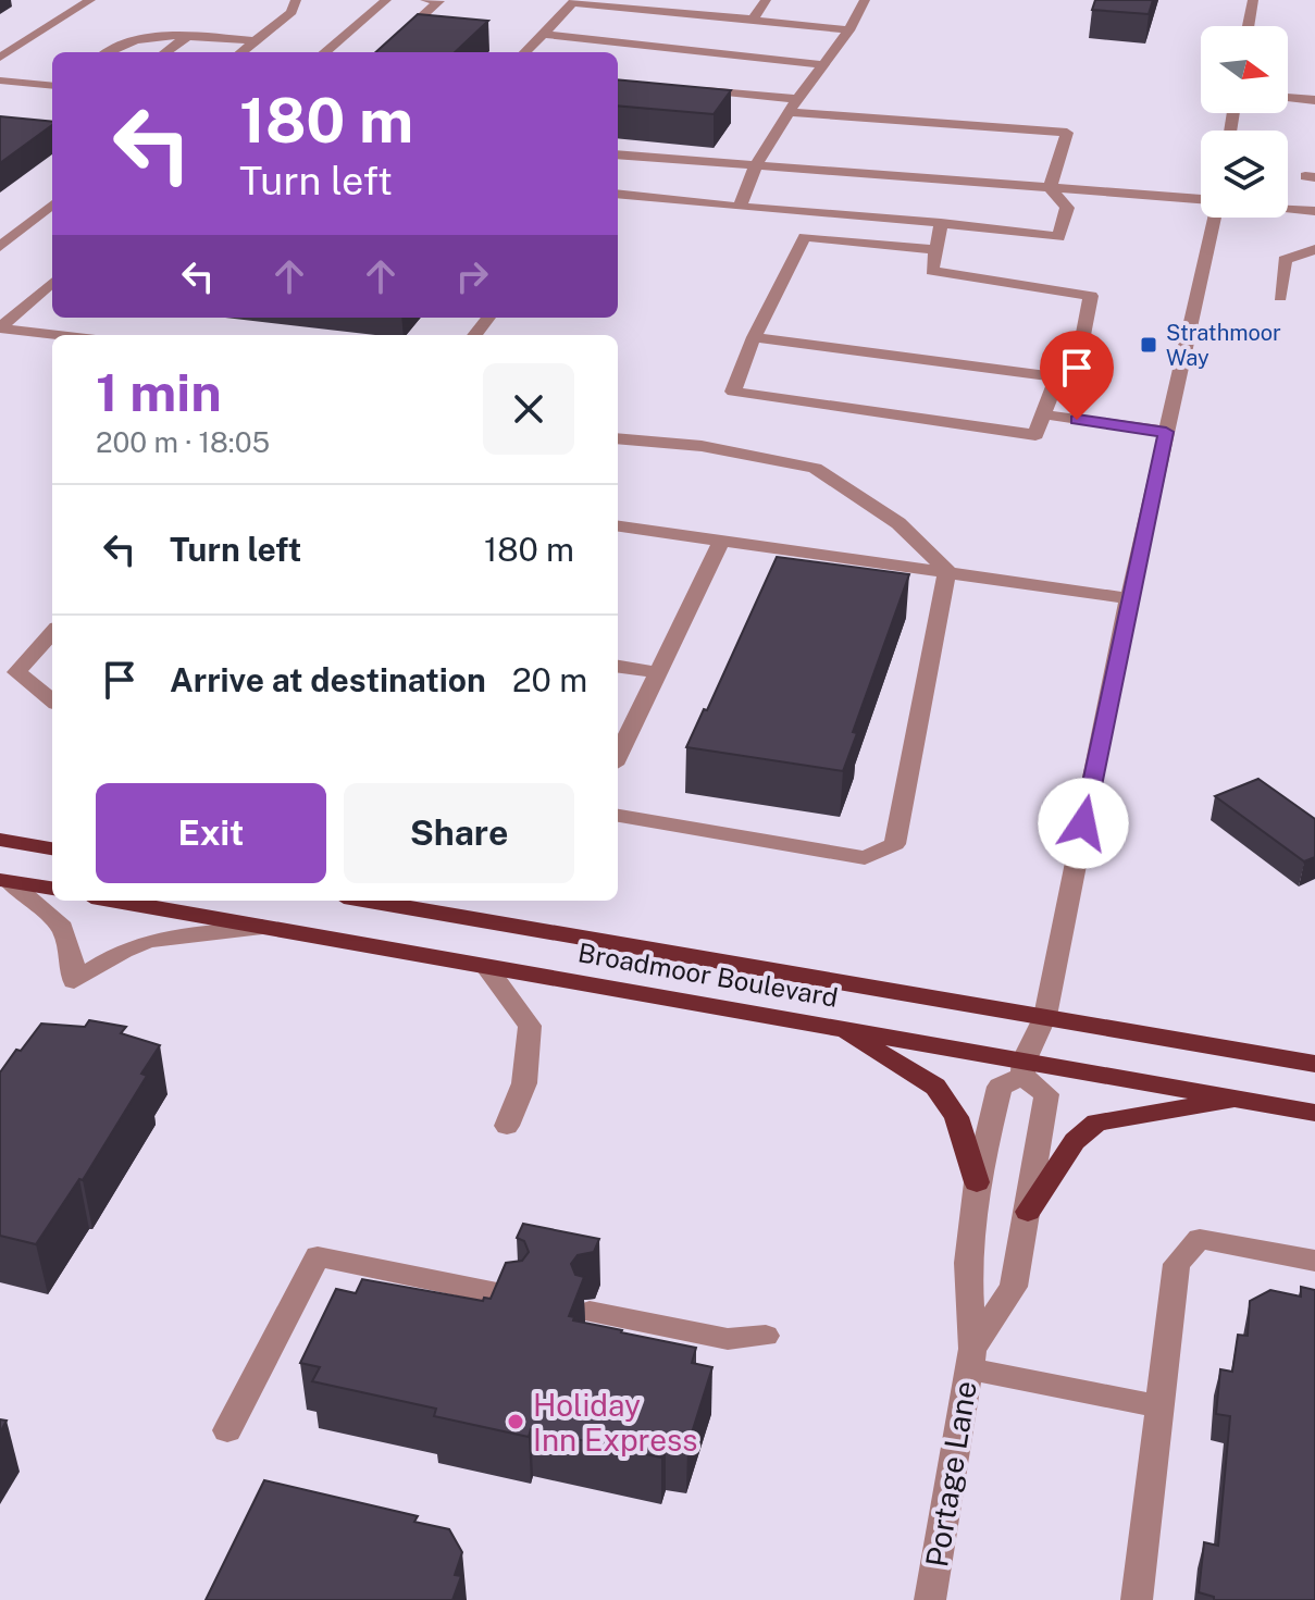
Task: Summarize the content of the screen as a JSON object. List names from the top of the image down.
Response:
{
  "streets": {
    "main road": ["Broadmoor Boulevard"],
    "street": ["Portage Lane"]
  },
  "crossings": [
    ["Broadmoor Boulevard", "Portage Lane"]
  ],
  "places": {
    "transit": ["Strathmoor Way"],
    "other": ["Holiday Inn Express"]
  },
  "north": "right",
  "page": {
    "turn": ["180 m", "Turn left"],
    "heading": ["1 min", "200 m · 18:05"],
    "list": [
      {
        "name": "Turn left",
        "value": "180 m"
      },
      {
        "name": "Arrive at destination",
        "value": "20 m"
      }
    ],
    "buttons": ["Exit", "Share"]
  }
}
